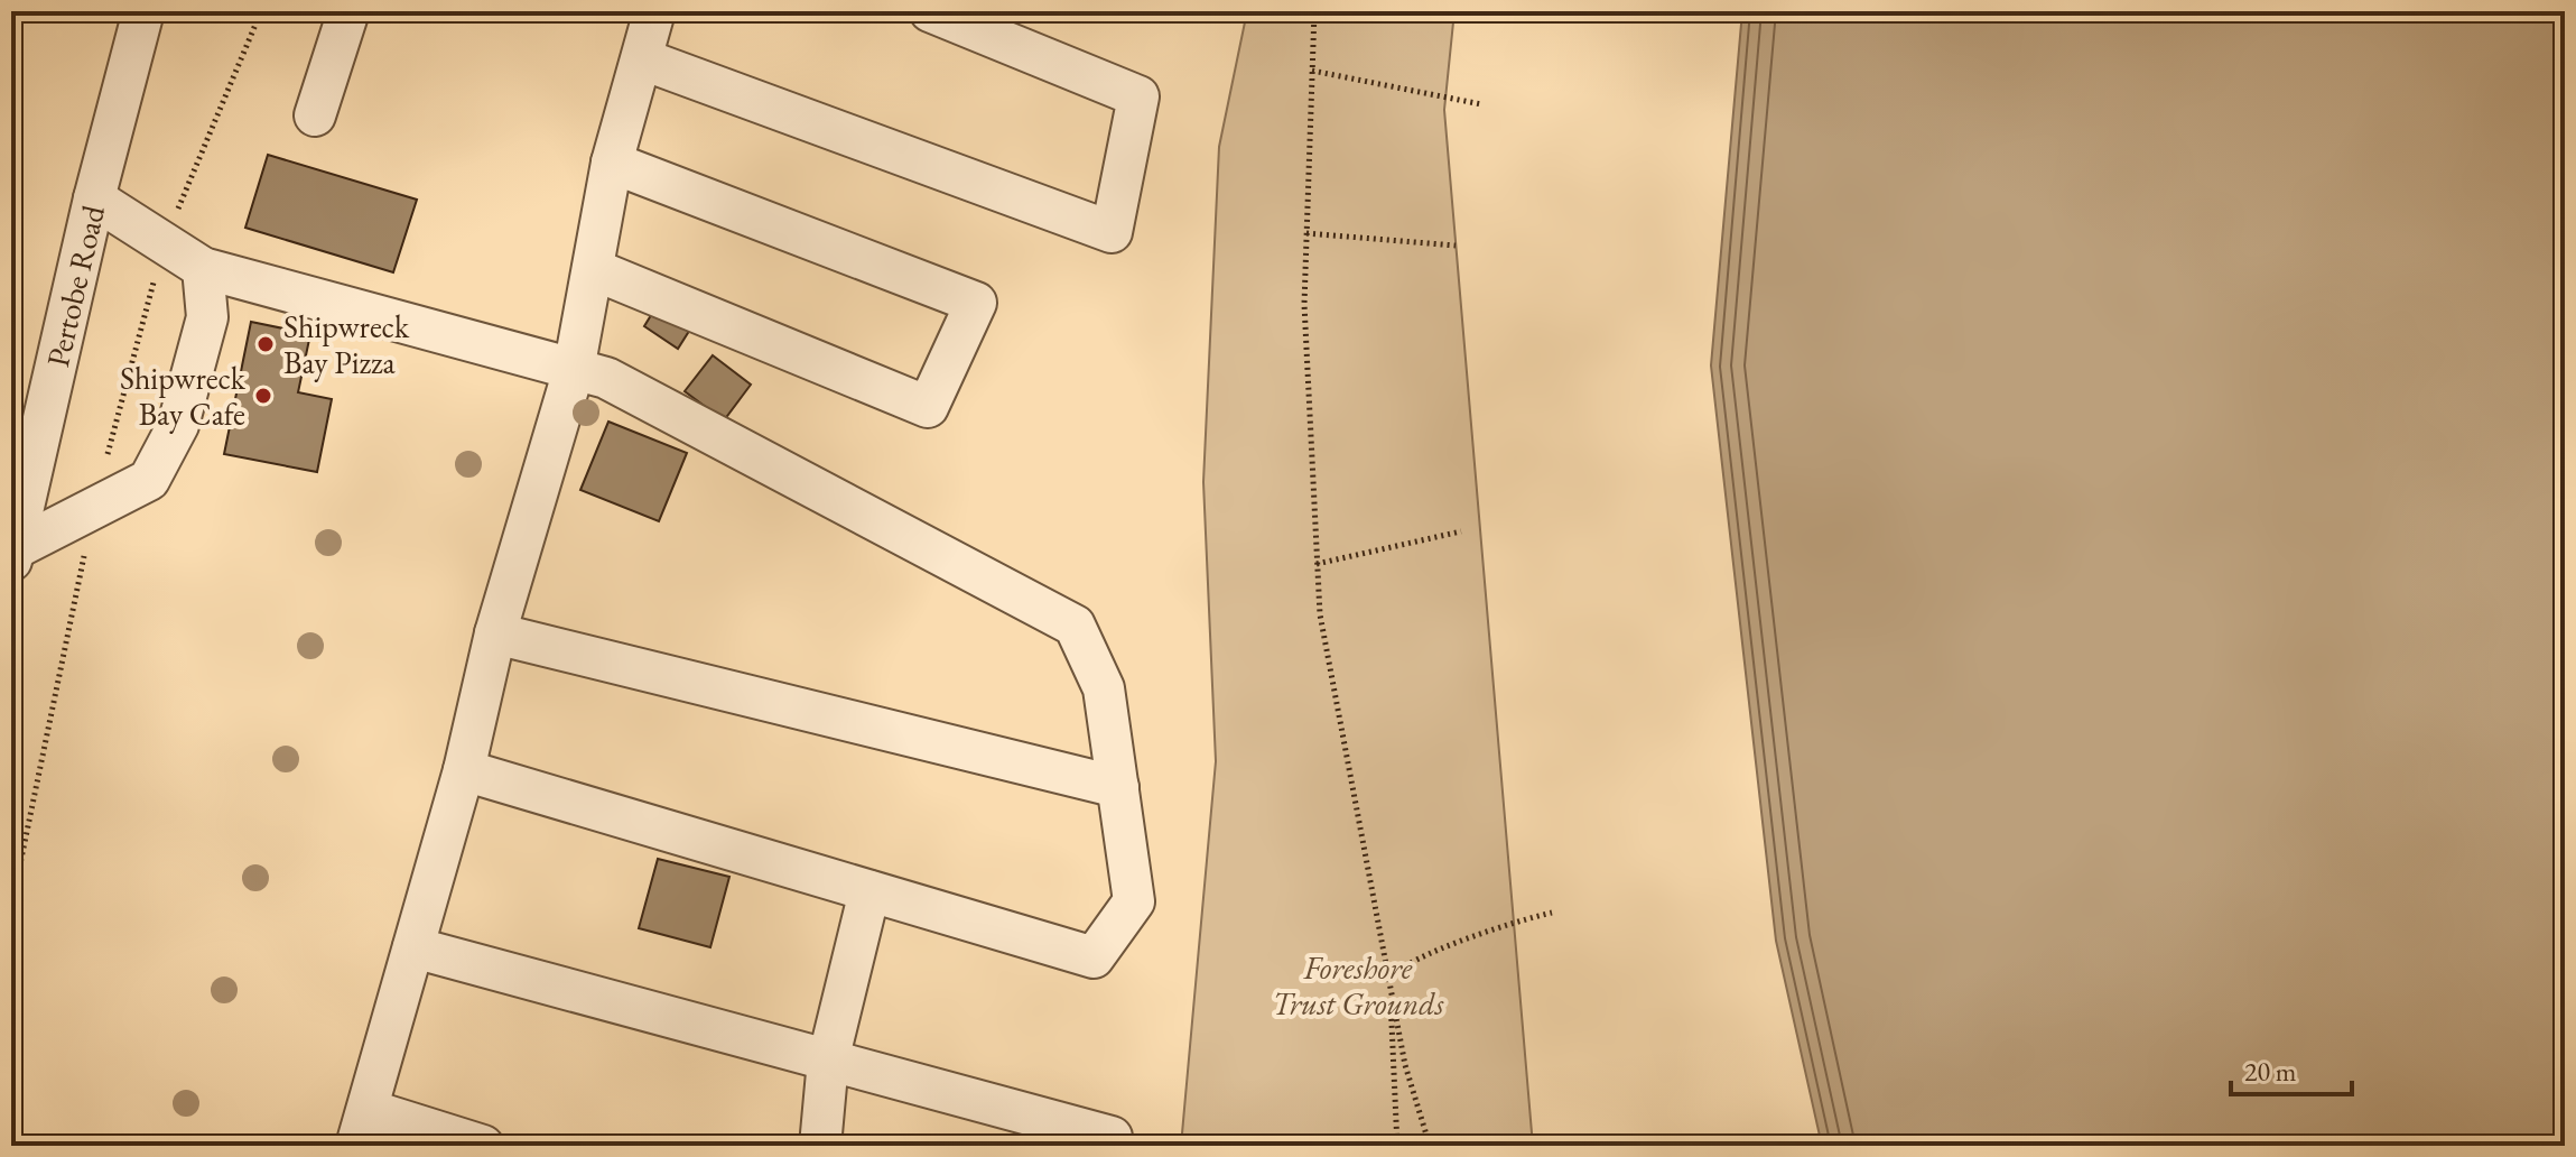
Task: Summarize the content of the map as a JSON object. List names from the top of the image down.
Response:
{
  "streets": {
    "street": ["Pertobe Road"]
  },
  "parks": ["Foreshore Trust Grounds"],
  "places": ["Shipwreck Bay Pizza", "Shipwreck Bay Cafe"],
  "scale_bar": "20 m"
}
